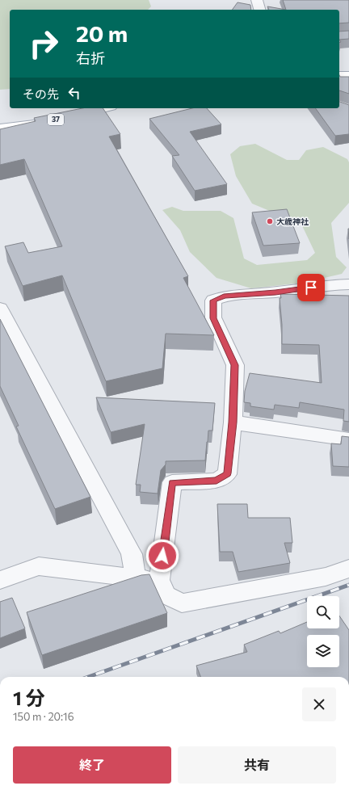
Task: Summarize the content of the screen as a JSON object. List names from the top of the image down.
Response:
{
  "streets": {
    "main road": ["37"]
  },
  "places": ["大歳神社"],
  "page": {
    "turn": ["20 m", "右折"],
    "then": "その先",
    "heading": ["1 分", "150 m · 20:16"],
    "buttons": ["終了", "共有"]
  }
}
